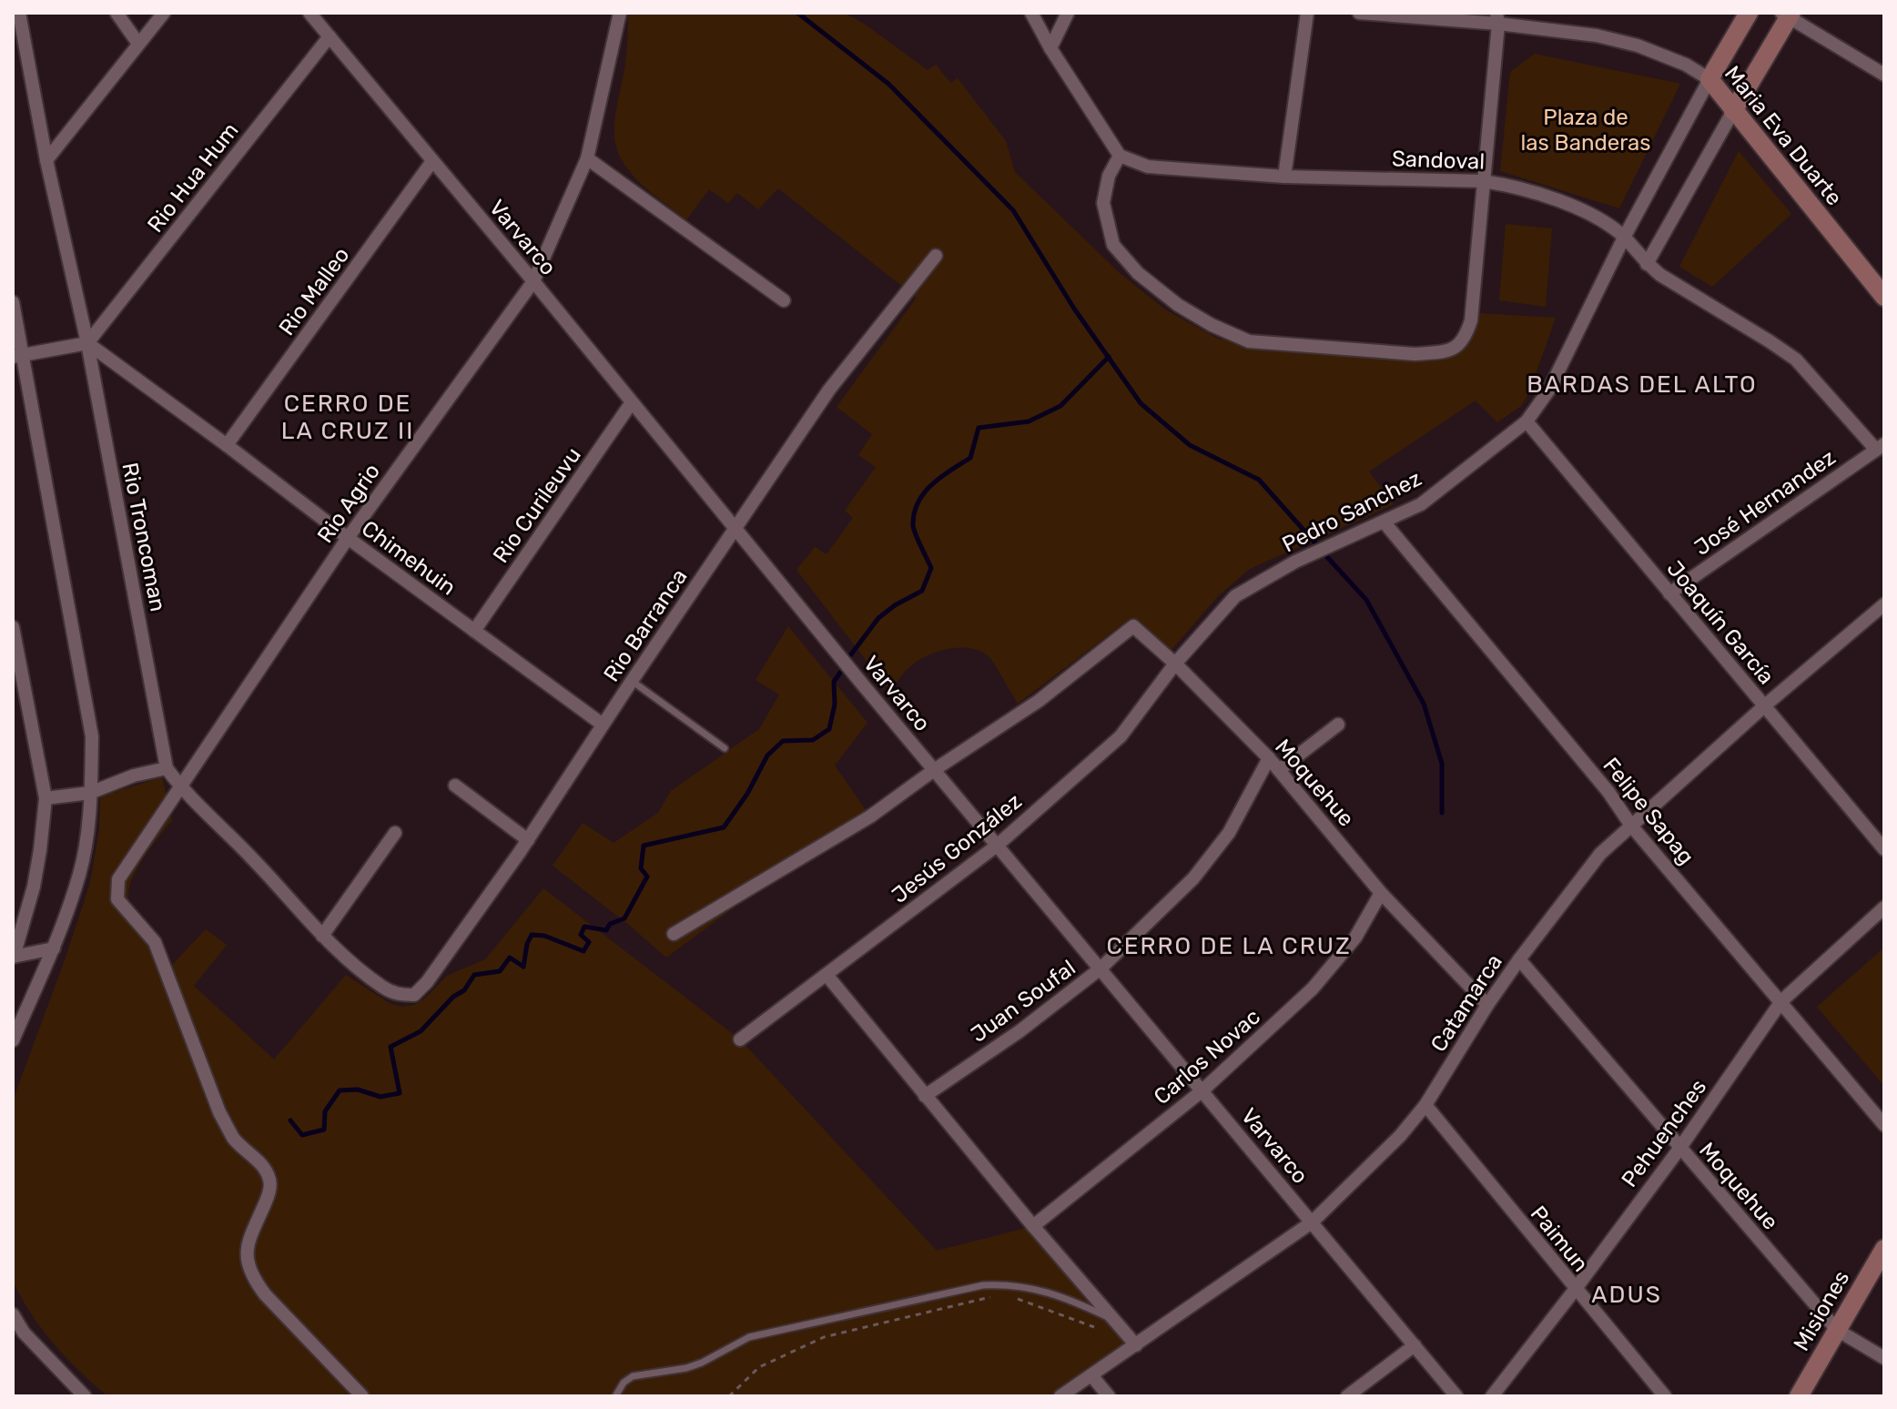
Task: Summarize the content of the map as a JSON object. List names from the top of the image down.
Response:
{
  "streets": {
    "main road": ["Maria Eva Duarte", "Misiones"],
    "street": [
      "Sandoval",
      "Rio Hua Hum",
      "Varvarco",
      "Rio Malleo",
      "José Hernandez",
      "Rio Agrio",
      "Rio Curileuvu",
      "Pedro Sanchez",
      "Rio Troncoman",
      "Chimehuin",
      "Joaquín García",
      "Rio Barranca",
      "Moquehue",
      "Felipe Sapag",
      "Jesús González",
      "Juan Soufal",
      "Catamarca",
      "Carlos Novac",
      "Pehuenches",
      "Paimun"
    ]
  },
  "crossings": [
    ["Maria Eva Duarte", "Pedro Sanchez"],
    ["Sandoval", "José Hernandez"],
    ["Sandoval", "Pedro Sanchez"],
    ["Rio Hua Hum", "Varvarco"],
    ["Rio Hua Hum", "Rio Troncoman"],
    ["Rio Hua Hum", "Chimehuin"],
    ["Varvarco", "Rio Malleo"],
    ["Varvarco", "Rio Agrio"],
    ["Varvarco", "Rio Curileuvu"],
    ["Varvarco", "Rio Barranca"],
    ["Varvarco", "Moquehue"],
    ["Varvarco", "Jesús González"],
    ["Varvarco", "Juan Soufal"],
    ["Varvarco", "Catamarca"],
    ["Varvarco", "Carlos Novac"],
    ["Rio Malleo", "Chimehuin"],
    ["José Hernandez", "Joaquín García"],
    ["Rio Agrio", "Rio Troncoman"],
    ["Rio Agrio", "Chimehuin"],
    ["Rio Curileuvu", "Chimehuin"],
    ["Pedro Sanchez", "Joaquín García"],
    ["Pedro Sanchez", "Moquehue"],
    ["Pedro Sanchez", "Felipe Sapag"],
    ["Pedro Sanchez", "Jesús González"],
    ["Rio Troncoman", "Chimehuin"],
    ["Rio Troncoman", "Rio Barranca"],
    ["Chimehuin", "Rio Barranca"],
    ["Joaquín García", "Catamarca"],
    ["Moquehue", "Jesús González"],
    ["Moquehue", "Juan Soufal"],
    ["Moquehue", "Catamarca"],
    ["Moquehue", "Carlos Novac"],
    ["Moquehue", "Pehuenches"],
    ["Moquehue", "Misiones"],
    ["Felipe Sapag", "Catamarca"],
    ["Felipe Sapag", "Pehuenches"],
    ["Catamarca", "Paimun"],
    ["Pehuenches", "Paimun"]
  ],
  "districts": [
    "BARDAS DEL ALTO",
    "CERRO DE LA CRUZ II",
    "CERRO DE LA CRUZ",
    "ADUS"
  ],
  "parks": ["Plaza de las Banderas"]
}
